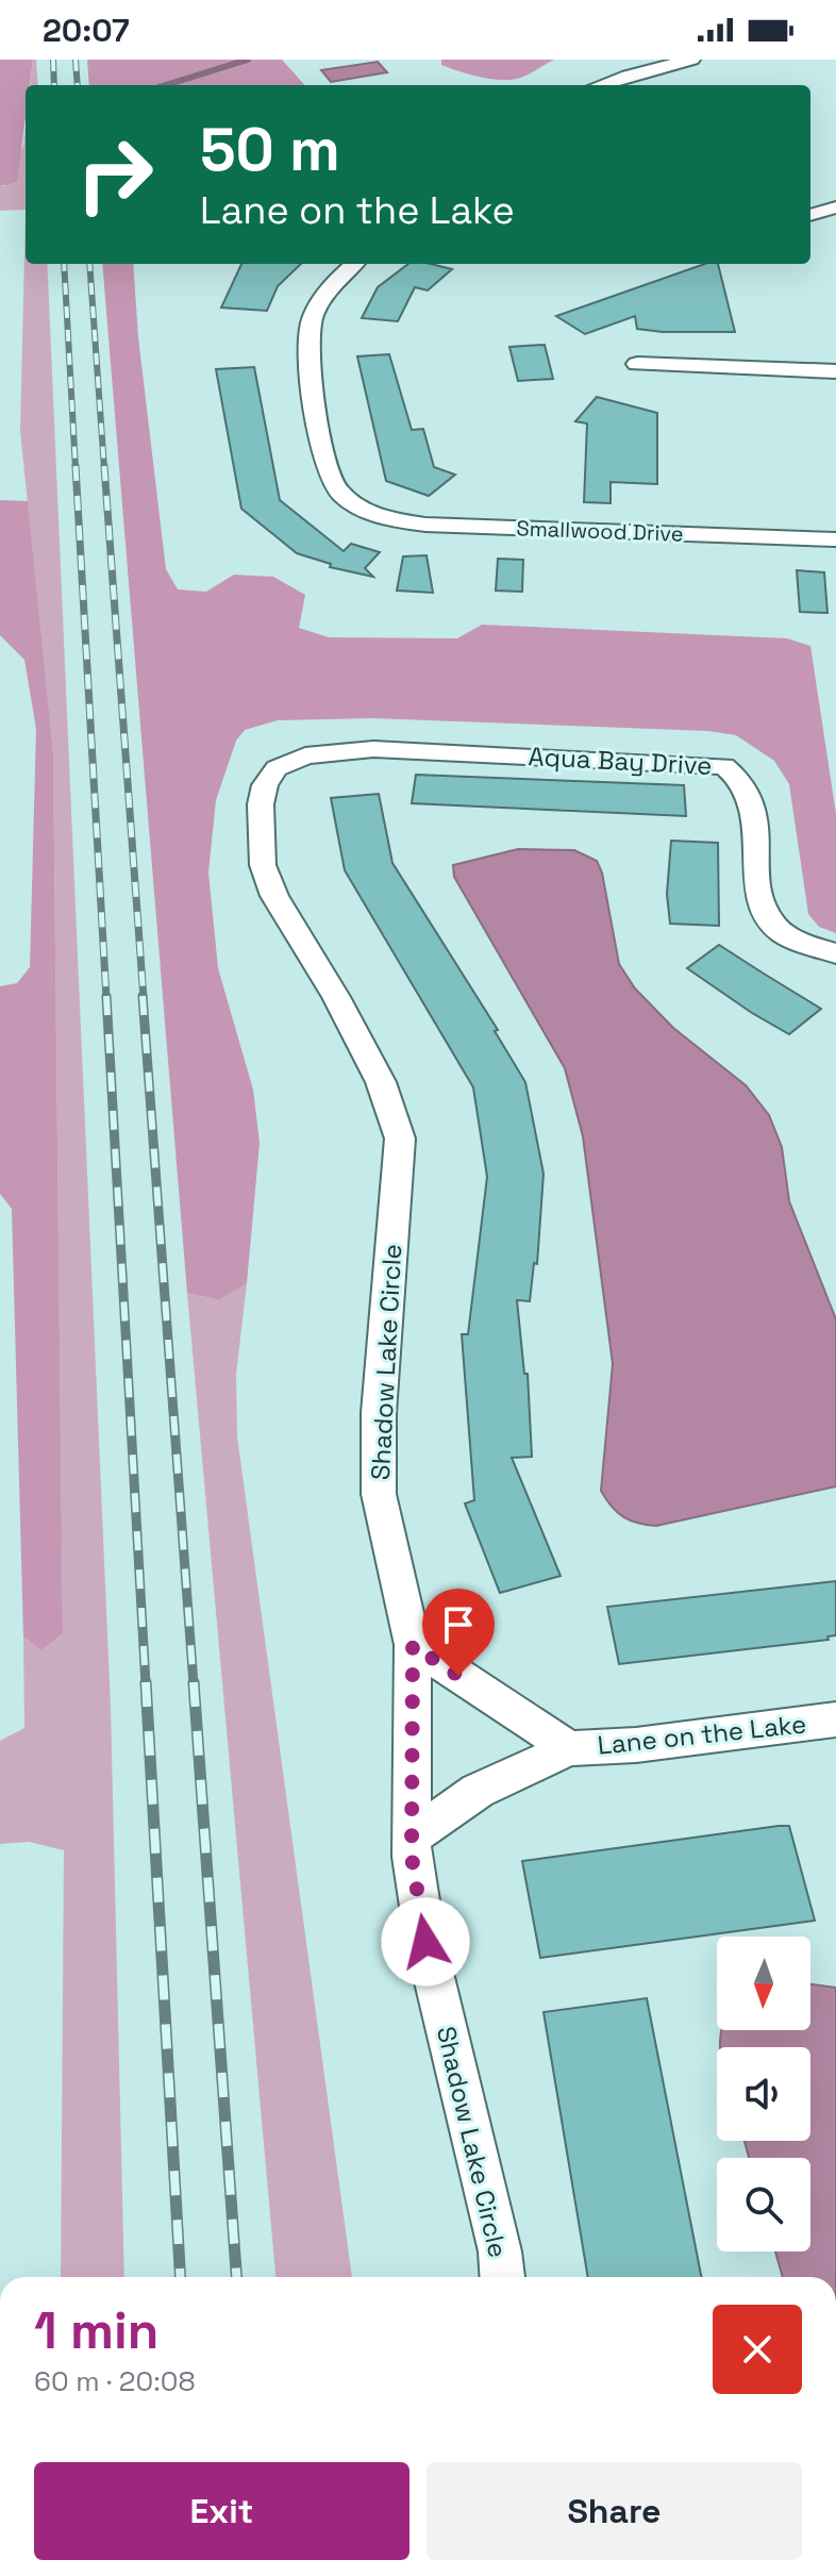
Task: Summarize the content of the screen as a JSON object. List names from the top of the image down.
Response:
{
  "streets": {
    "street": [
      "Smallwood Drive",
      "Aqua Bay Drive",
      "Shadow Lake Circle",
      "Lane on the Lake"
    ]
  },
  "crossings": [
    ["Aqua Bay Drive", "Shadow Lake Circle"],
    ["Shadow Lake Circle", "Lane on the Lake"]
  ],
  "north": "bottom",
  "page": {
    "status": "20:07",
    "turn": ["50 m", "Lane on the Lake"],
    "heading": ["1 min", "60 m · 20:08"],
    "buttons": ["Exit", "Share"]
  }
}
